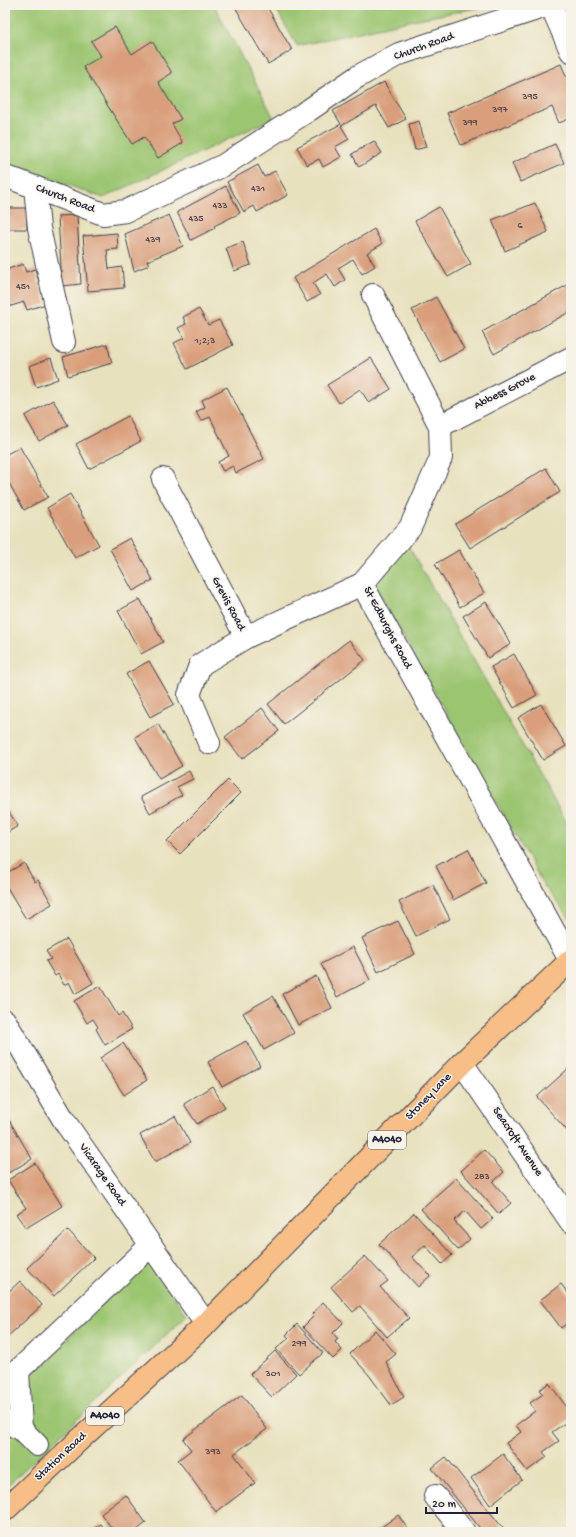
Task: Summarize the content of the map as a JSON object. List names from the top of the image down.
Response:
{
  "streets": {
    "main road": ["Stoney Lane", "A4040", "Station Road"],
    "street": [
      "Church Road",
      "Abbess Grove",
      "Grevis Road",
      "St Edburghs Road",
      "Seacroft Avenue",
      "Vicarage Road"
    ]
  },
  "crossings": [
    ["Abbess Grove", "St Edburghs Road"],
    ["Grevis Road", "St Edburghs Road"],
    ["St Edburghs Road", "Stoney Lane"],
    ["Stoney Lane", "Seacroft Avenue"],
    ["Stoney Lane", "Vicarage Road"],
    ["Stoney Lane", "Station Road"],
    ["Vicarage Road", "Station Road"]
  ],
  "house_numbers": [
    "395",
    "397",
    "399",
    "431",
    "433",
    "435",
    "6",
    "439",
    "451",
    "1;2;3",
    "283",
    "299",
    "301",
    "393"
  ],
  "scale_bar": "20 m"
}
